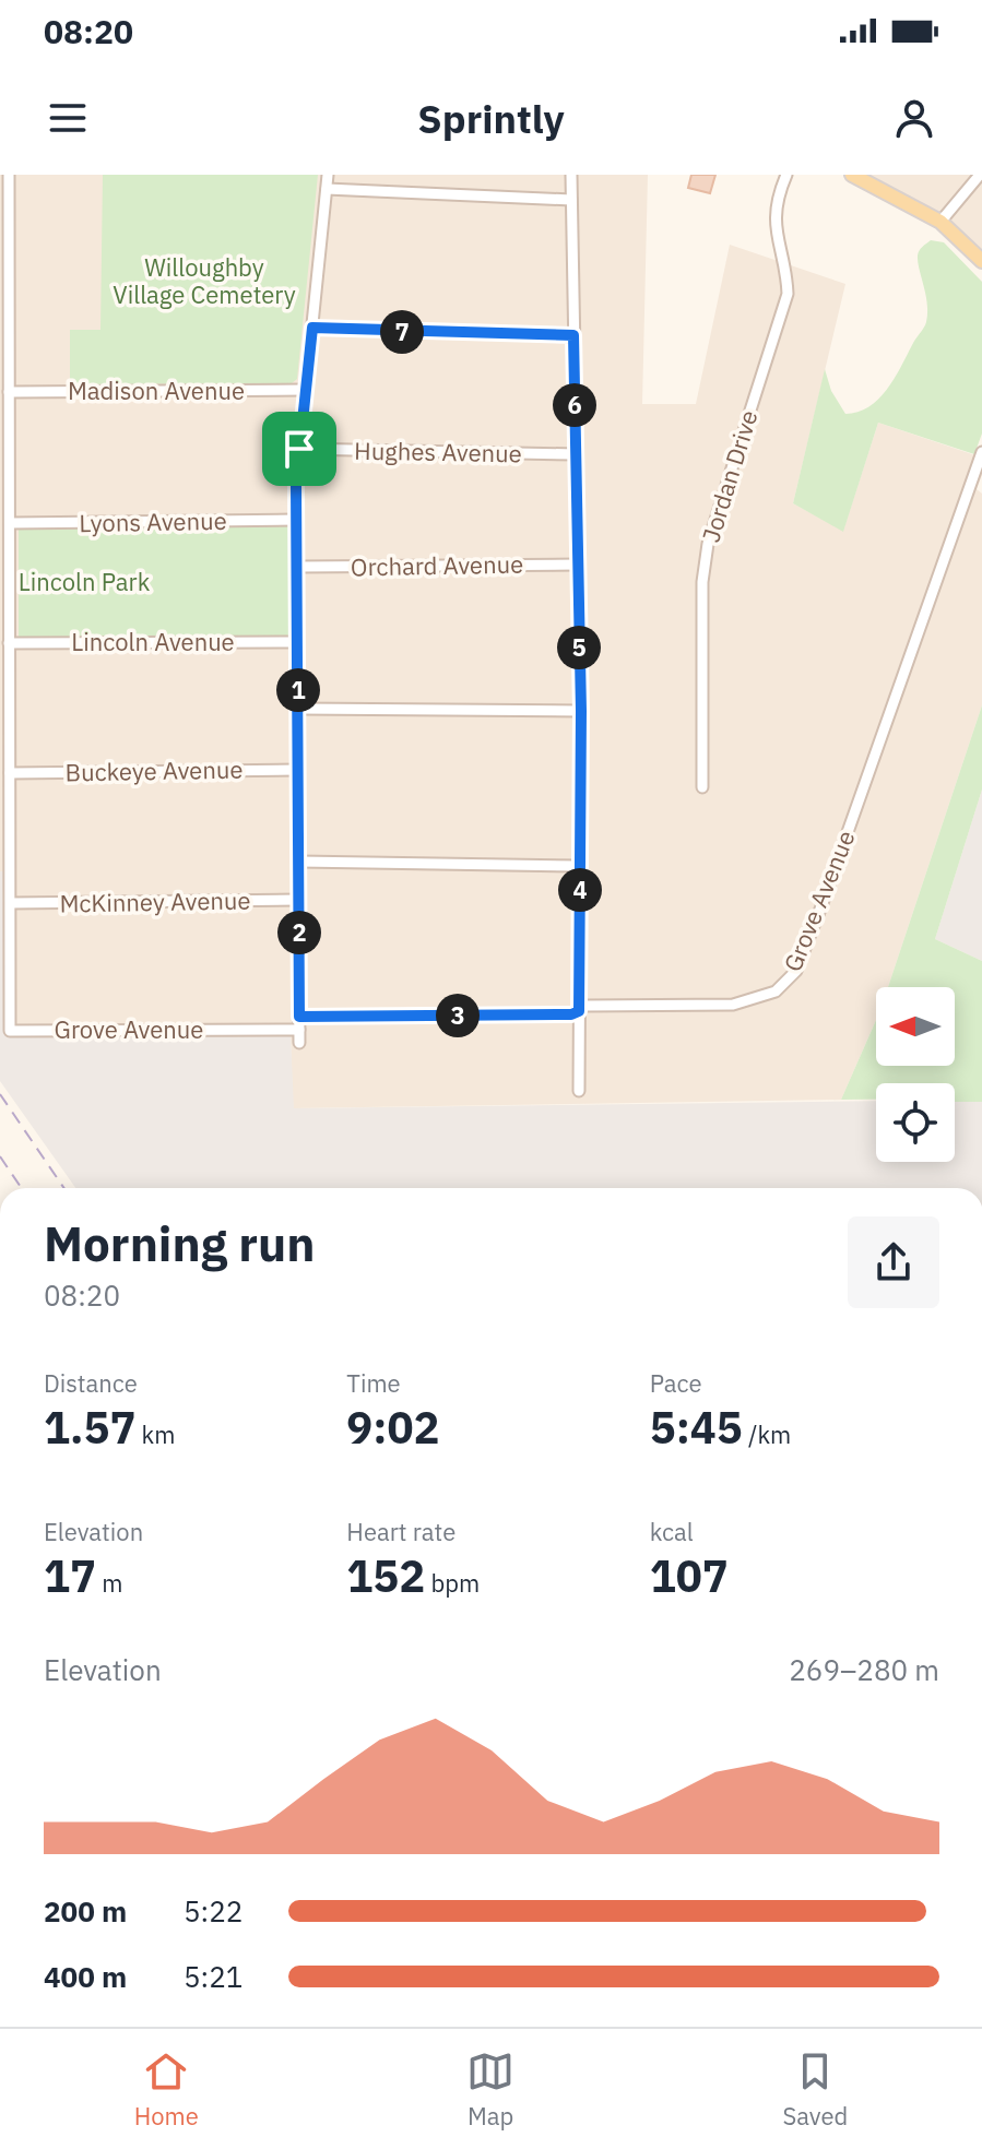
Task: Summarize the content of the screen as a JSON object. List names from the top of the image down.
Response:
{
  "streets": {
    "street": [
      "Madison Avenue",
      "Hughes Avenue",
      "Jordan Drive",
      "Lyons Avenue",
      "Orchard Avenue",
      "Lincoln Avenue",
      "Buckeye Avenue",
      "Grove Avenue",
      "McKinney Avenue"
    ]
  },
  "crossings": [
    ["Grove Avenue", "McKinney Avenue"]
  ],
  "parks": ["Willoughby Village Cemetery", "Lincoln Park"],
  "north": "left",
  "page": {
    "status": "08:20",
    "header": "Sprintly",
    "pins": [
      "7",
      "6",
      "5",
      "1",
      "4",
      "2",
      "3"
    ],
    "heading": ["Morning run", "08:20"],
    "stats": [
      ["Distance", "1.57 km"],
      ["Time", "9:02"],
      ["Pace", "5:45 /km"],
      ["Elevation", "17 m"],
      ["Heart rate", "152 bpm"],
      ["kcal", "107"]
    ],
    "chart": ["Elevation", "269–280 m"],
    "list": [
      {
        "name": "200 m",
        "note": "5:22"
      },
      {
        "name": "400 m",
        "note": "5:21"
      }
    ],
    "tabs": ["Home", "Map", "Saved"]
  }
}
